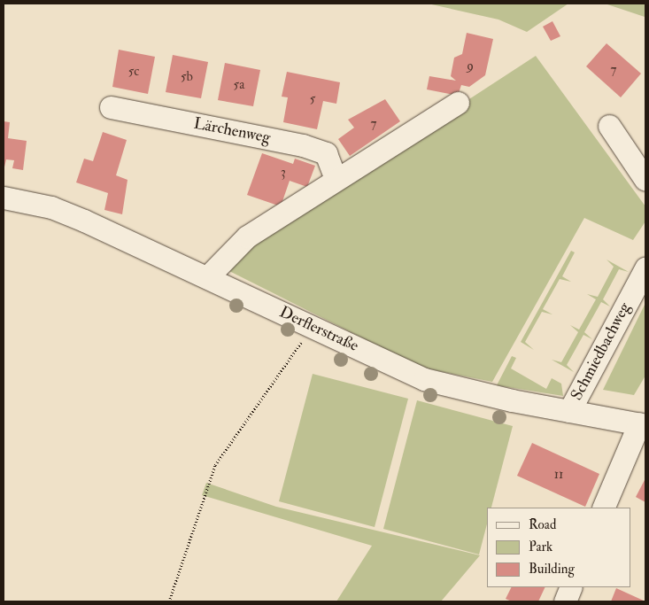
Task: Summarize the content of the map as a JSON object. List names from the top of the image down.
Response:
{
  "streets": {
    "street": ["Lärchenweg", "Derflerstraße", "Schmiedbachweg"]
  },
  "crossings": [
    ["Derflerstraße", "Schmiedbachweg"]
  ],
  "house_numbers": [
    "9",
    "7",
    "5c",
    "5b",
    "5a",
    "5",
    "7",
    "3",
    "11"
  ],
  "legend": ["Road", "Park", "Building"]
}
